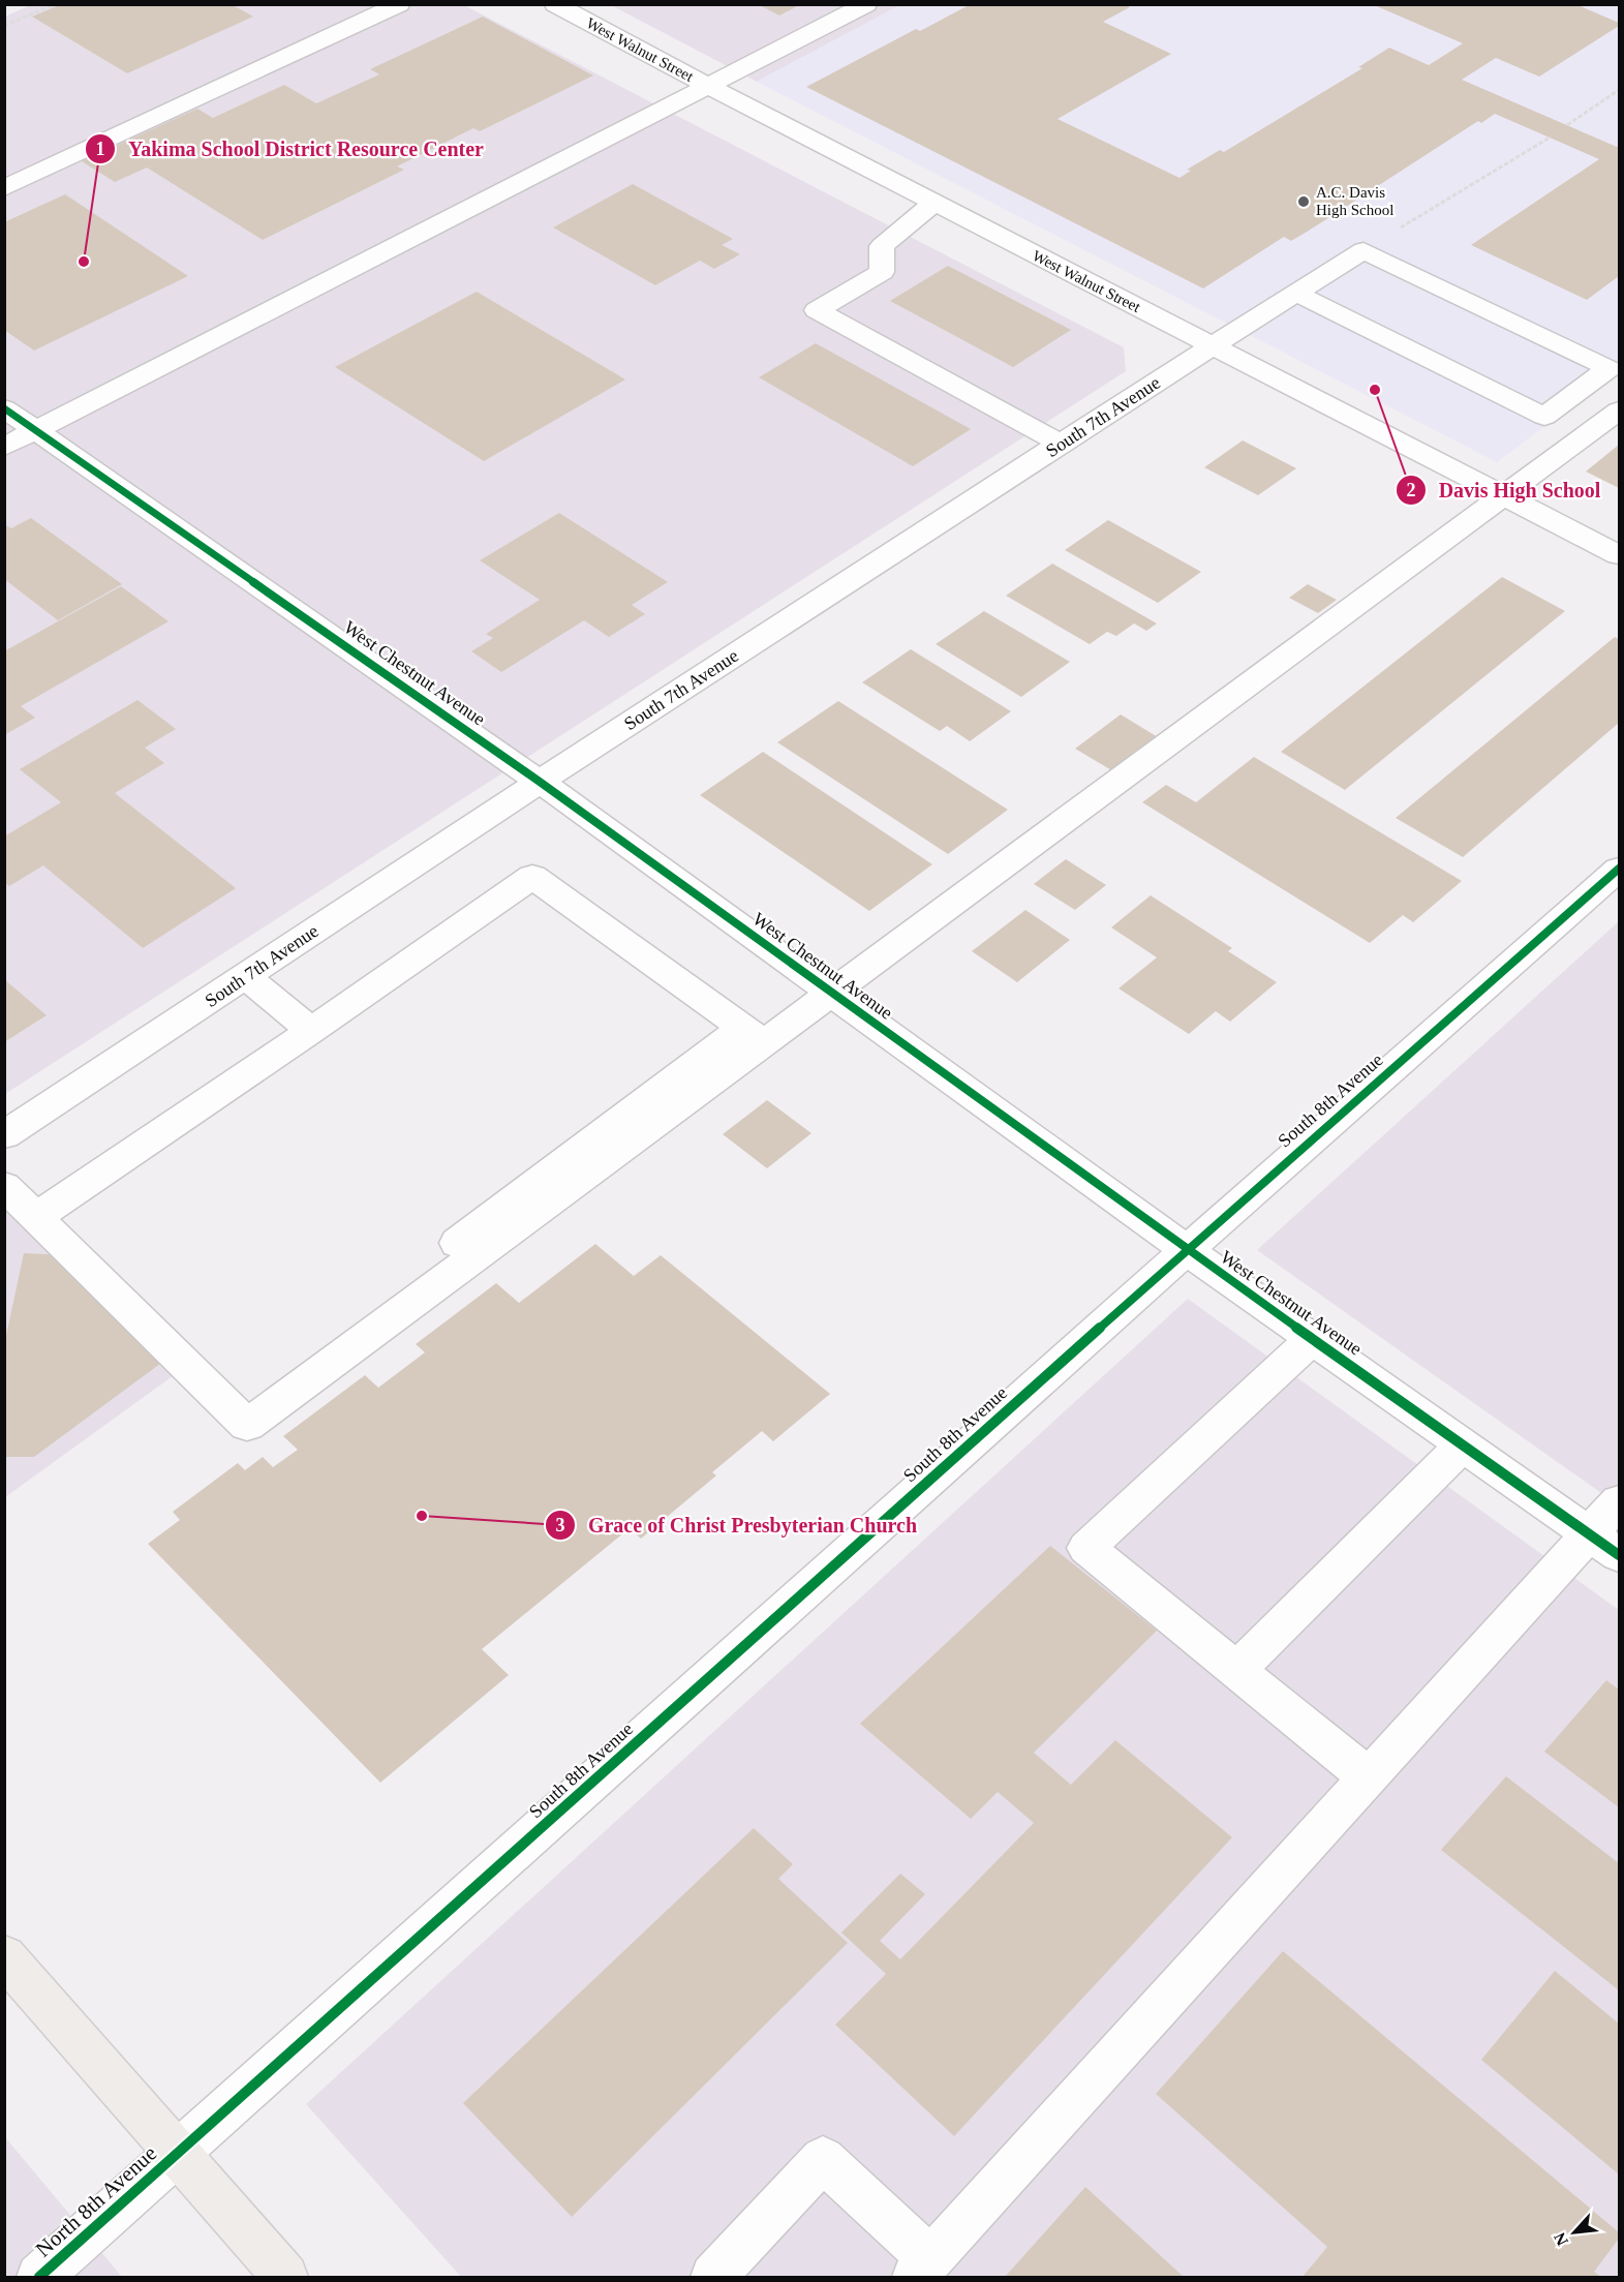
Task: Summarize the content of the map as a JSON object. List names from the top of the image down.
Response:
{
  "streets": {
    "street": [
      "West Walnut Street",
      "South 7th Avenue",
      "West Chestnut Avenue",
      "South 8th Avenue",
      "North 8th Avenue"
    ]
  },
  "crossings": [
    ["West Walnut Street", "South 7th Avenue"],
    ["South 7th Avenue", "West Chestnut Avenue"],
    ["West Chestnut Avenue", "South 8th Avenue"],
    ["South 8th Avenue", "North 8th Avenue"]
  ],
  "places": [
    "A.C. Davis High School",
    "Yakima School District Resource Center",
    "Davis High School",
    "Grace of Christ Presbyterian Church"
  ],
  "north": "bottom left"
}
